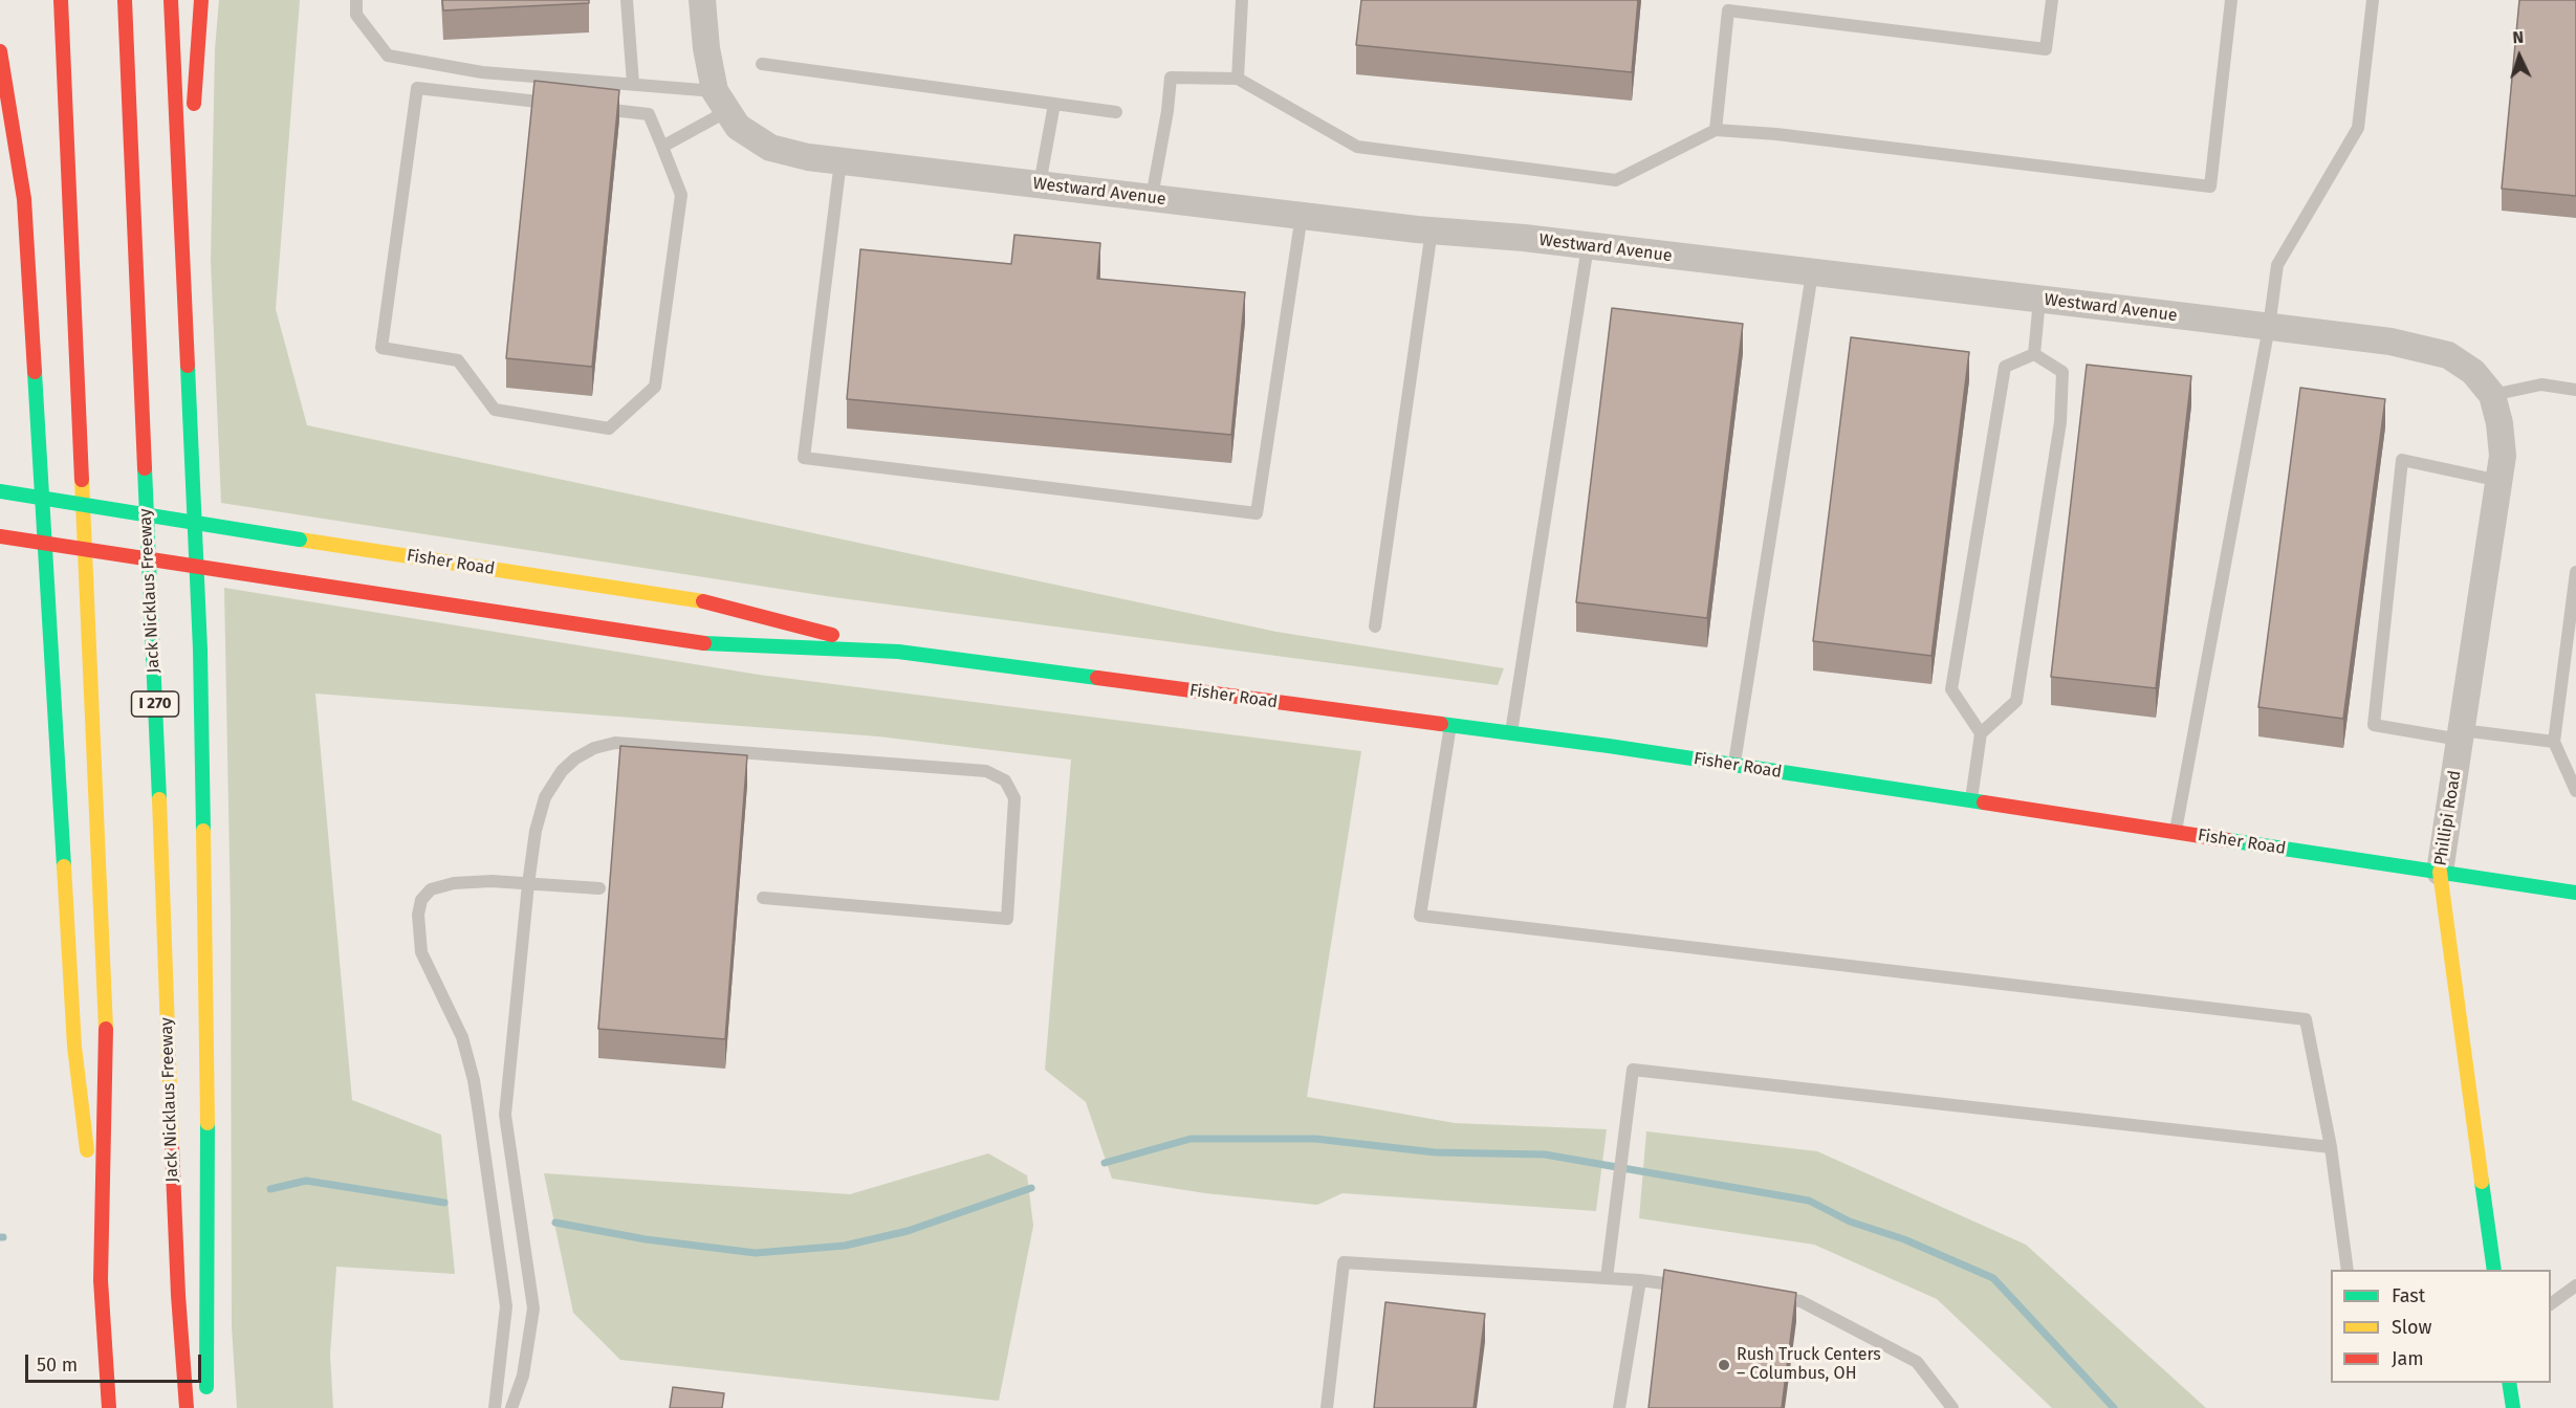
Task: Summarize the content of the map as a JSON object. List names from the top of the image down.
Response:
{
  "streets": {
    "main road": [
      "Fisher Road",
      "Jack Nicklaus Freeway",
      "I 270",
      "Phillipi Road"
    ],
    "street": ["Westward Avenue"]
  },
  "crossings": [
    ["Westward Avenue", "Phillipi Road"],
    ["Fisher Road", "Phillipi Road"]
  ],
  "places": ["Rush Truck Centers – Columbus, OH"],
  "legend": ["Fast", "Slow", "Jam"],
  "scale_bar": "50 m",
  "north": "top"
}
